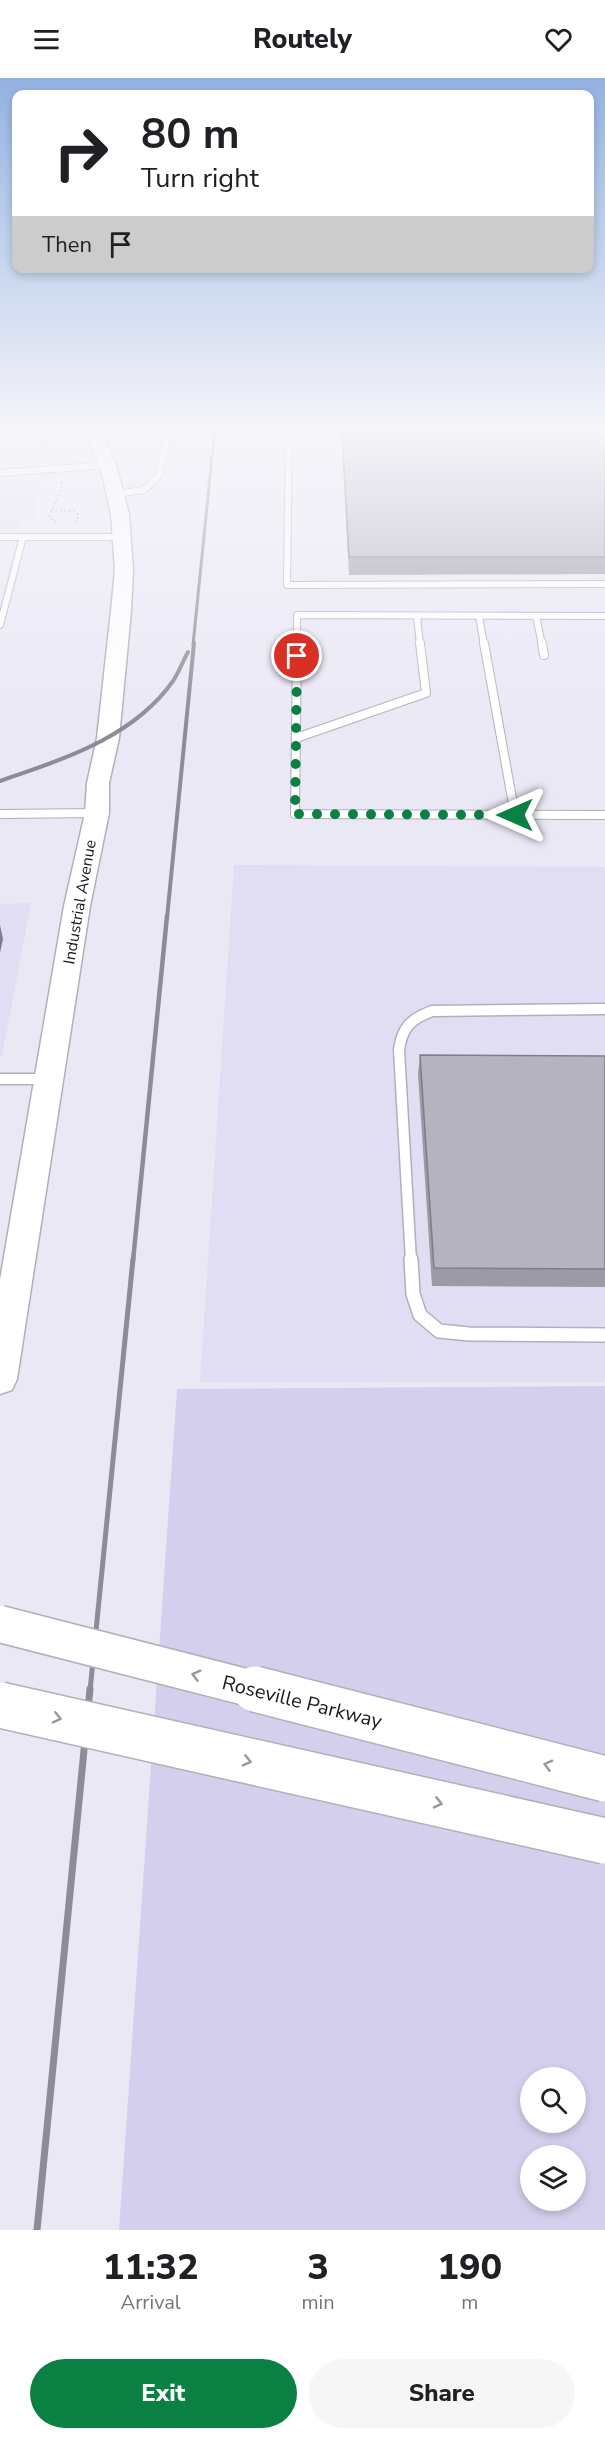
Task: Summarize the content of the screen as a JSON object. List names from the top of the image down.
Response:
{
  "streets": {
    "street": ["Industrial Avenue", "Roseville Parkway"]
  },
  "page": {
    "header": "Routely",
    "turn": ["80 m", "Turn right"],
    "then": "Then",
    "eta": [
      "11:32",
      "Arrival",
      "3",
      "min",
      "190",
      "m"
    ],
    "buttons": ["Exit", "Share"]
  }
}
